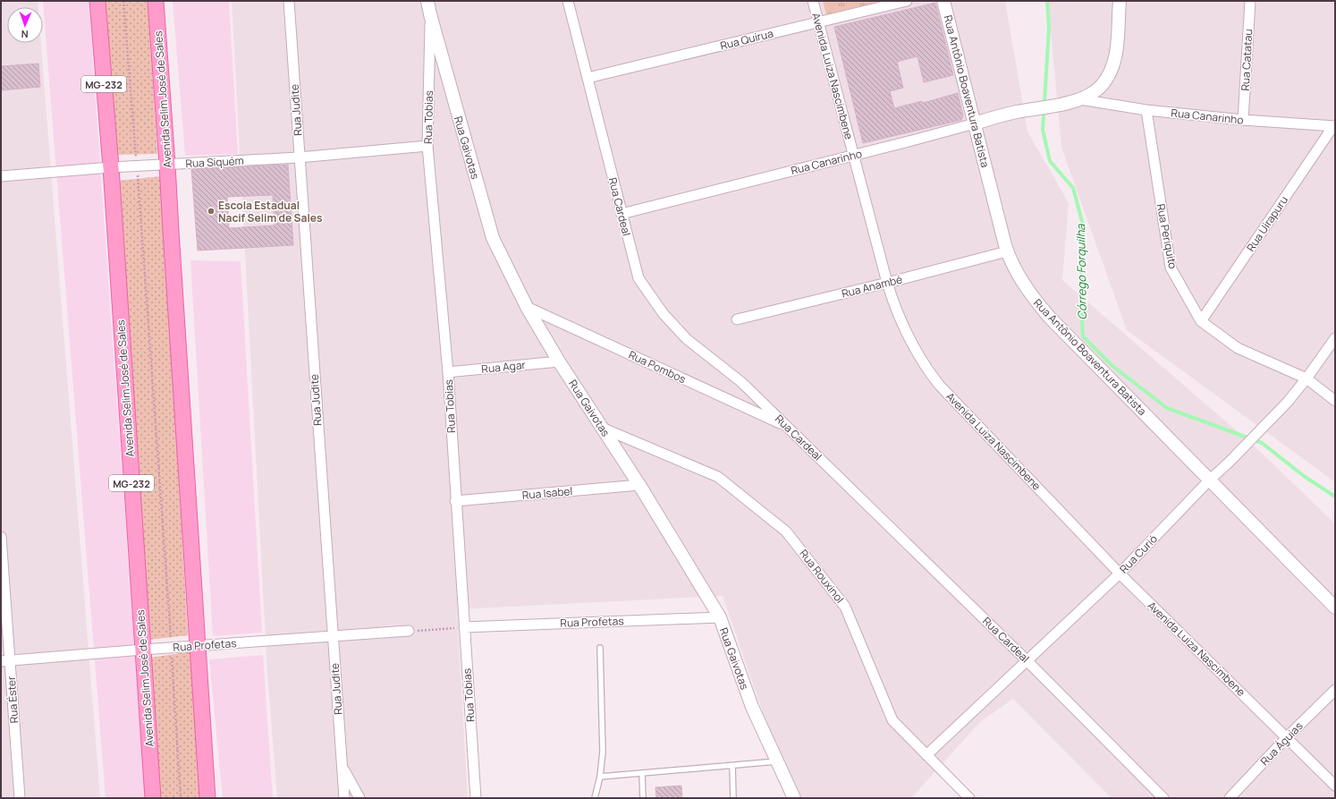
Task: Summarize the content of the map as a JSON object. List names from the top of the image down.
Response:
{
  "streets": {
    "main road": ["MG-232", "Avenida Selim José de Sales"],
    "street": [
      "Rua Quirua",
      "Rua Catatau",
      "Avenida Luiza Nascimbene",
      "Rua Antônio Boaventura Batista",
      "Rua Judite",
      "Rua Canarinho",
      "Rua Tobias",
      "Rua Gaivotas",
      "Rua Siquém",
      "Rua Cardeal",
      "Rua Uirapuru",
      "Rua Periquito",
      "Rua Anambé",
      "Rua Agar",
      "Rua Pombos",
      "Rua Isabel",
      "Rua Curió",
      "Rua Rouxinol",
      "Rua Profetas",
      "Rua Éster",
      "Rua Águias"
    ]
  },
  "crossings": [
    ["Rua Quirua", "Avenida Luiza Nascimbene"],
    ["Rua Quirua", "Rua Cardeal"],
    ["Rua Catatau", "Rua Canarinho"],
    ["Avenida Luiza Nascimbene", "Rua Canarinho"],
    ["Avenida Luiza Nascimbene", "Rua Anambé"],
    ["Avenida Luiza Nascimbene", "Rua Curió"],
    ["Avenida Luiza Nascimbene", "Rua Águias"],
    ["Rua Antônio Boaventura Batista", "Rua Canarinho"],
    ["Rua Antônio Boaventura Batista", "Rua Anambé"],
    ["Rua Antônio Boaventura Batista", "Rua Curió"],
    ["Avenida Selim José de Sales", "Rua Siquém"],
    ["Avenida Selim José de Sales", "Rua Profetas"],
    ["Rua Judite", "Rua Siquém"],
    ["Rua Judite", "Rua Profetas"],
    ["Rua Canarinho", "Rua Cardeal"],
    ["Rua Canarinho", "Rua Uirapuru"],
    ["Rua Canarinho", "Rua Periquito"],
    ["Rua Tobias", "Rua Gaivotas"],
    ["Rua Tobias", "Rua Siquém"],
    ["Rua Tobias", "Rua Agar"],
    ["Rua Tobias", "Rua Isabel"],
    ["Rua Tobias", "Rua Profetas"],
    ["Rua Gaivotas", "Rua Agar"],
    ["Rua Gaivotas", "Rua Pombos"],
    ["Rua Gaivotas", "Rua Isabel"],
    ["Rua Gaivotas", "Rua Rouxinol"],
    ["Rua Gaivotas", "Rua Profetas"],
    ["Rua Cardeal", "Rua Pombos"],
    ["Rua Cardeal", "Rua Curió"],
    ["Rua Uirapuru", "Rua Periquito"],
    ["Rua Periquito", "Rua Curió"],
    ["Rua Curió", "Rua Rouxinol"],
    ["Rua Profetas", "Rua Éster"]
  ],
  "water": ["Córrego Forquilha"],
  "places": ["Escola Estadual Nacif Selim de Sales"],
  "north": "bottom"
}
